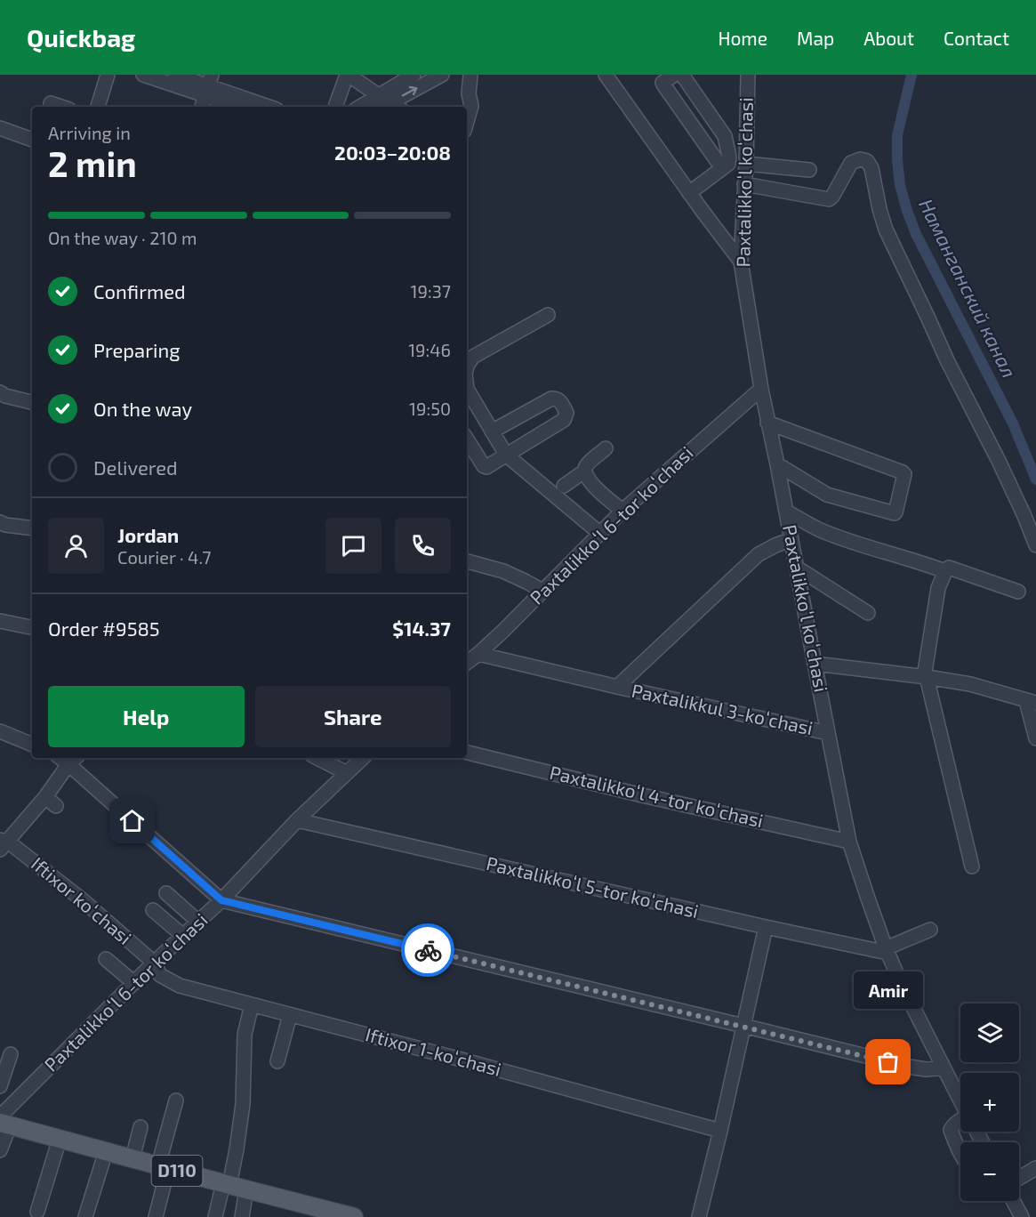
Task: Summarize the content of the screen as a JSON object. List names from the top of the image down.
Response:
{
  "streets": {
    "main road": ["D110"],
    "street": [
      "Paxtalikkoʻl koʻchasi",
      "Paxtalikkoʻl 6-tor koʻchasi",
      "Paxtalikkul 3-koʻchasi",
      "Paxtalikkoʻl 4-tor koʻchasi",
      "Paxtalikkoʻl 5-tor koʻchasi",
      "Iftixor koʻchasi",
      "Iftixor 1-koʻchasi"
    ]
  },
  "crossings": [
    ["Paxtalikkoʻl koʻchasi", "Paxtalikkoʻl 6-tor koʻchasi"],
    ["Paxtalikkoʻl koʻchasi", "Paxtalikkul 3-koʻchasi"],
    ["Paxtalikkoʻl koʻchasi", "Paxtalikkoʻl 4-tor koʻchasi"],
    ["Paxtalikkoʻl koʻchasi", "Paxtalikkoʻl 5-tor koʻchasi"],
    ["Paxtalikkoʻl 6-tor koʻchasi", "Paxtalikkul 3-koʻchasi"],
    ["Paxtalikkoʻl 6-tor koʻchasi", "Paxtalikkoʻl 5-tor koʻchasi"],
    ["Paxtalikkoʻl 6-tor koʻchasi", "Iftixor koʻchasi"],
    ["Paxtalikkoʻl 6-tor koʻchasi", "Iftixor 1-koʻchasi"],
    ["Paxtalikkoʻl 6-tor koʻchasi", "D110"],
    ["Iftixor koʻchasi", "Iftixor 1-koʻchasi"]
  ],
  "water": ["Наманганский канал"],
  "places": ["Amir"],
  "page": {
    "header": "Quickbag",
    "nav": [
      "Home",
      "Map",
      "About",
      "Contact"
    ],
    "heading": ["2 min", "Arriving in", "20:03–20:08"],
    "panel": [
      "Jordan",
      "Courier · 4.7",
      "Order #9585",
      "$14.37"
    ],
    "bar": "On the way · 210 m",
    "list": [
      ["Confirmed", "19:37"],
      ["Preparing", "19:46"],
      ["On the way", "19:50"],
      "Delivered"
    ],
    "buttons": ["Help", "Share"],
    "bubble": "Amir",
    "map_buttons": ["+", "−"]
  }
}
